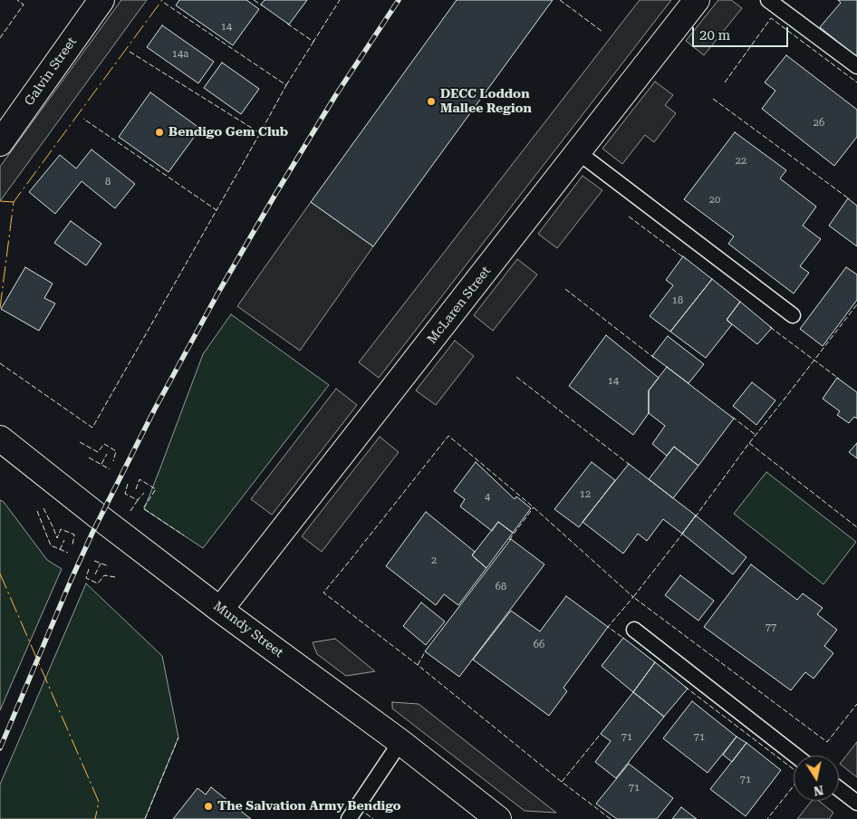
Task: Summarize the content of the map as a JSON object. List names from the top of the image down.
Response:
{
  "streets": {
    "street": ["Galvin Street", "McLaren Street", "Mundy Street"]
  },
  "crossings": [
    ["McLaren Street", "Mundy Street"]
  ],
  "places": ["DECC Loddon Mallee Region", "Bendigo Gem Club", "The Salvation Army Bendigo"],
  "house_numbers": [
    "14",
    "14a",
    "26",
    "22",
    "8",
    "20",
    "18",
    "14",
    "12",
    "4",
    "2",
    "68",
    "77",
    "66",
    "71",
    "71",
    "71",
    "71"
  ],
  "scale_bar": "20 m",
  "north": "bottom"
}
